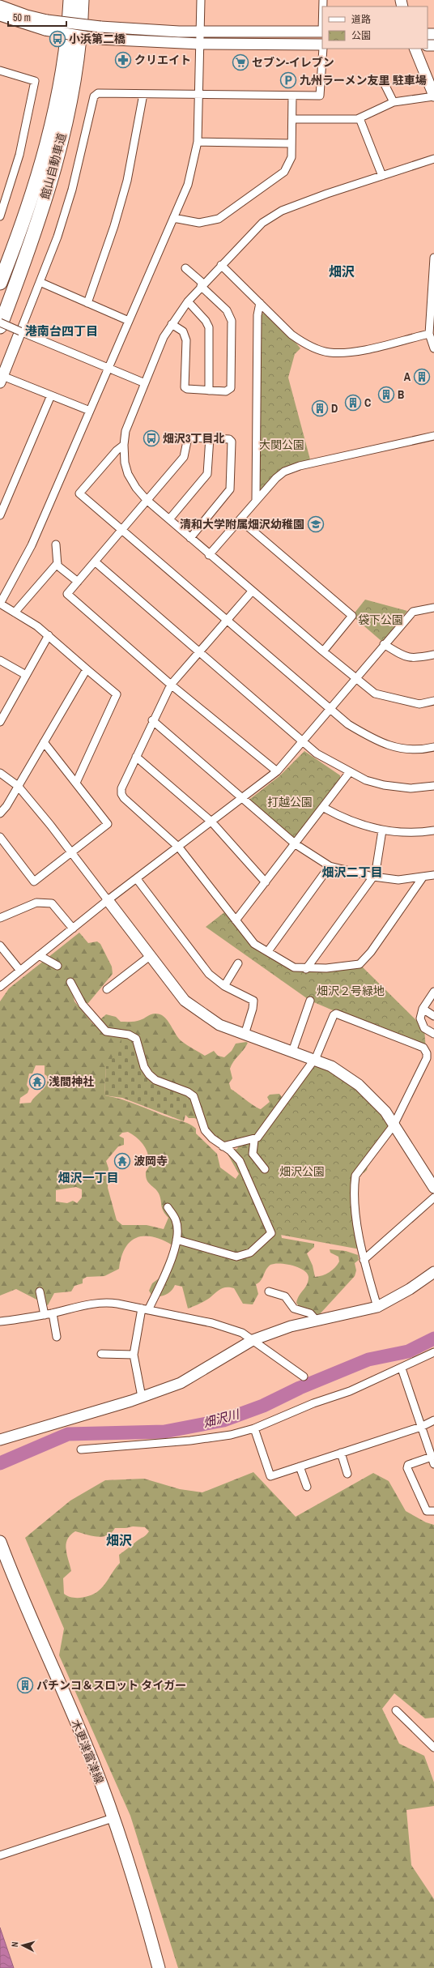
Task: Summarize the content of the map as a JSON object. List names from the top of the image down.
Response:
{
  "streets": {
    "highway": ["館山自動車道"],
    "main road": ["木更津富津線"]
  },
  "districts": [
    "畑沢",
    "港南台四丁目",
    "畑沢二丁目",
    "畑沢一丁目",
    "畑沢"
  ],
  "water": ["畑沢川"],
  "parks": [
    "大関公園",
    "袋下公園",
    "打越公園",
    "畑沢２号緑地",
    "畑沢公園"
  ],
  "places": {
    "bus stop": ["小浜第二橋", "畑沢3丁目北"],
    "pharmacy": ["クリエイト"],
    "supermarket": ["セブン-イレブン"],
    "parking": ["九州ラーメン友里 駐車場"],
    "building": [
      "A",
      "B",
      "C",
      "D",
      "パチンコ＆スロット タイガー"
    ],
    "school or university": ["清和大学附属畑沢幼稚園"],
    "temple": ["浅間神社", "波岡寺"]
  },
  "legend": ["道路", "公園"],
  "scale_bar": "50 m",
  "north": "left"
}
